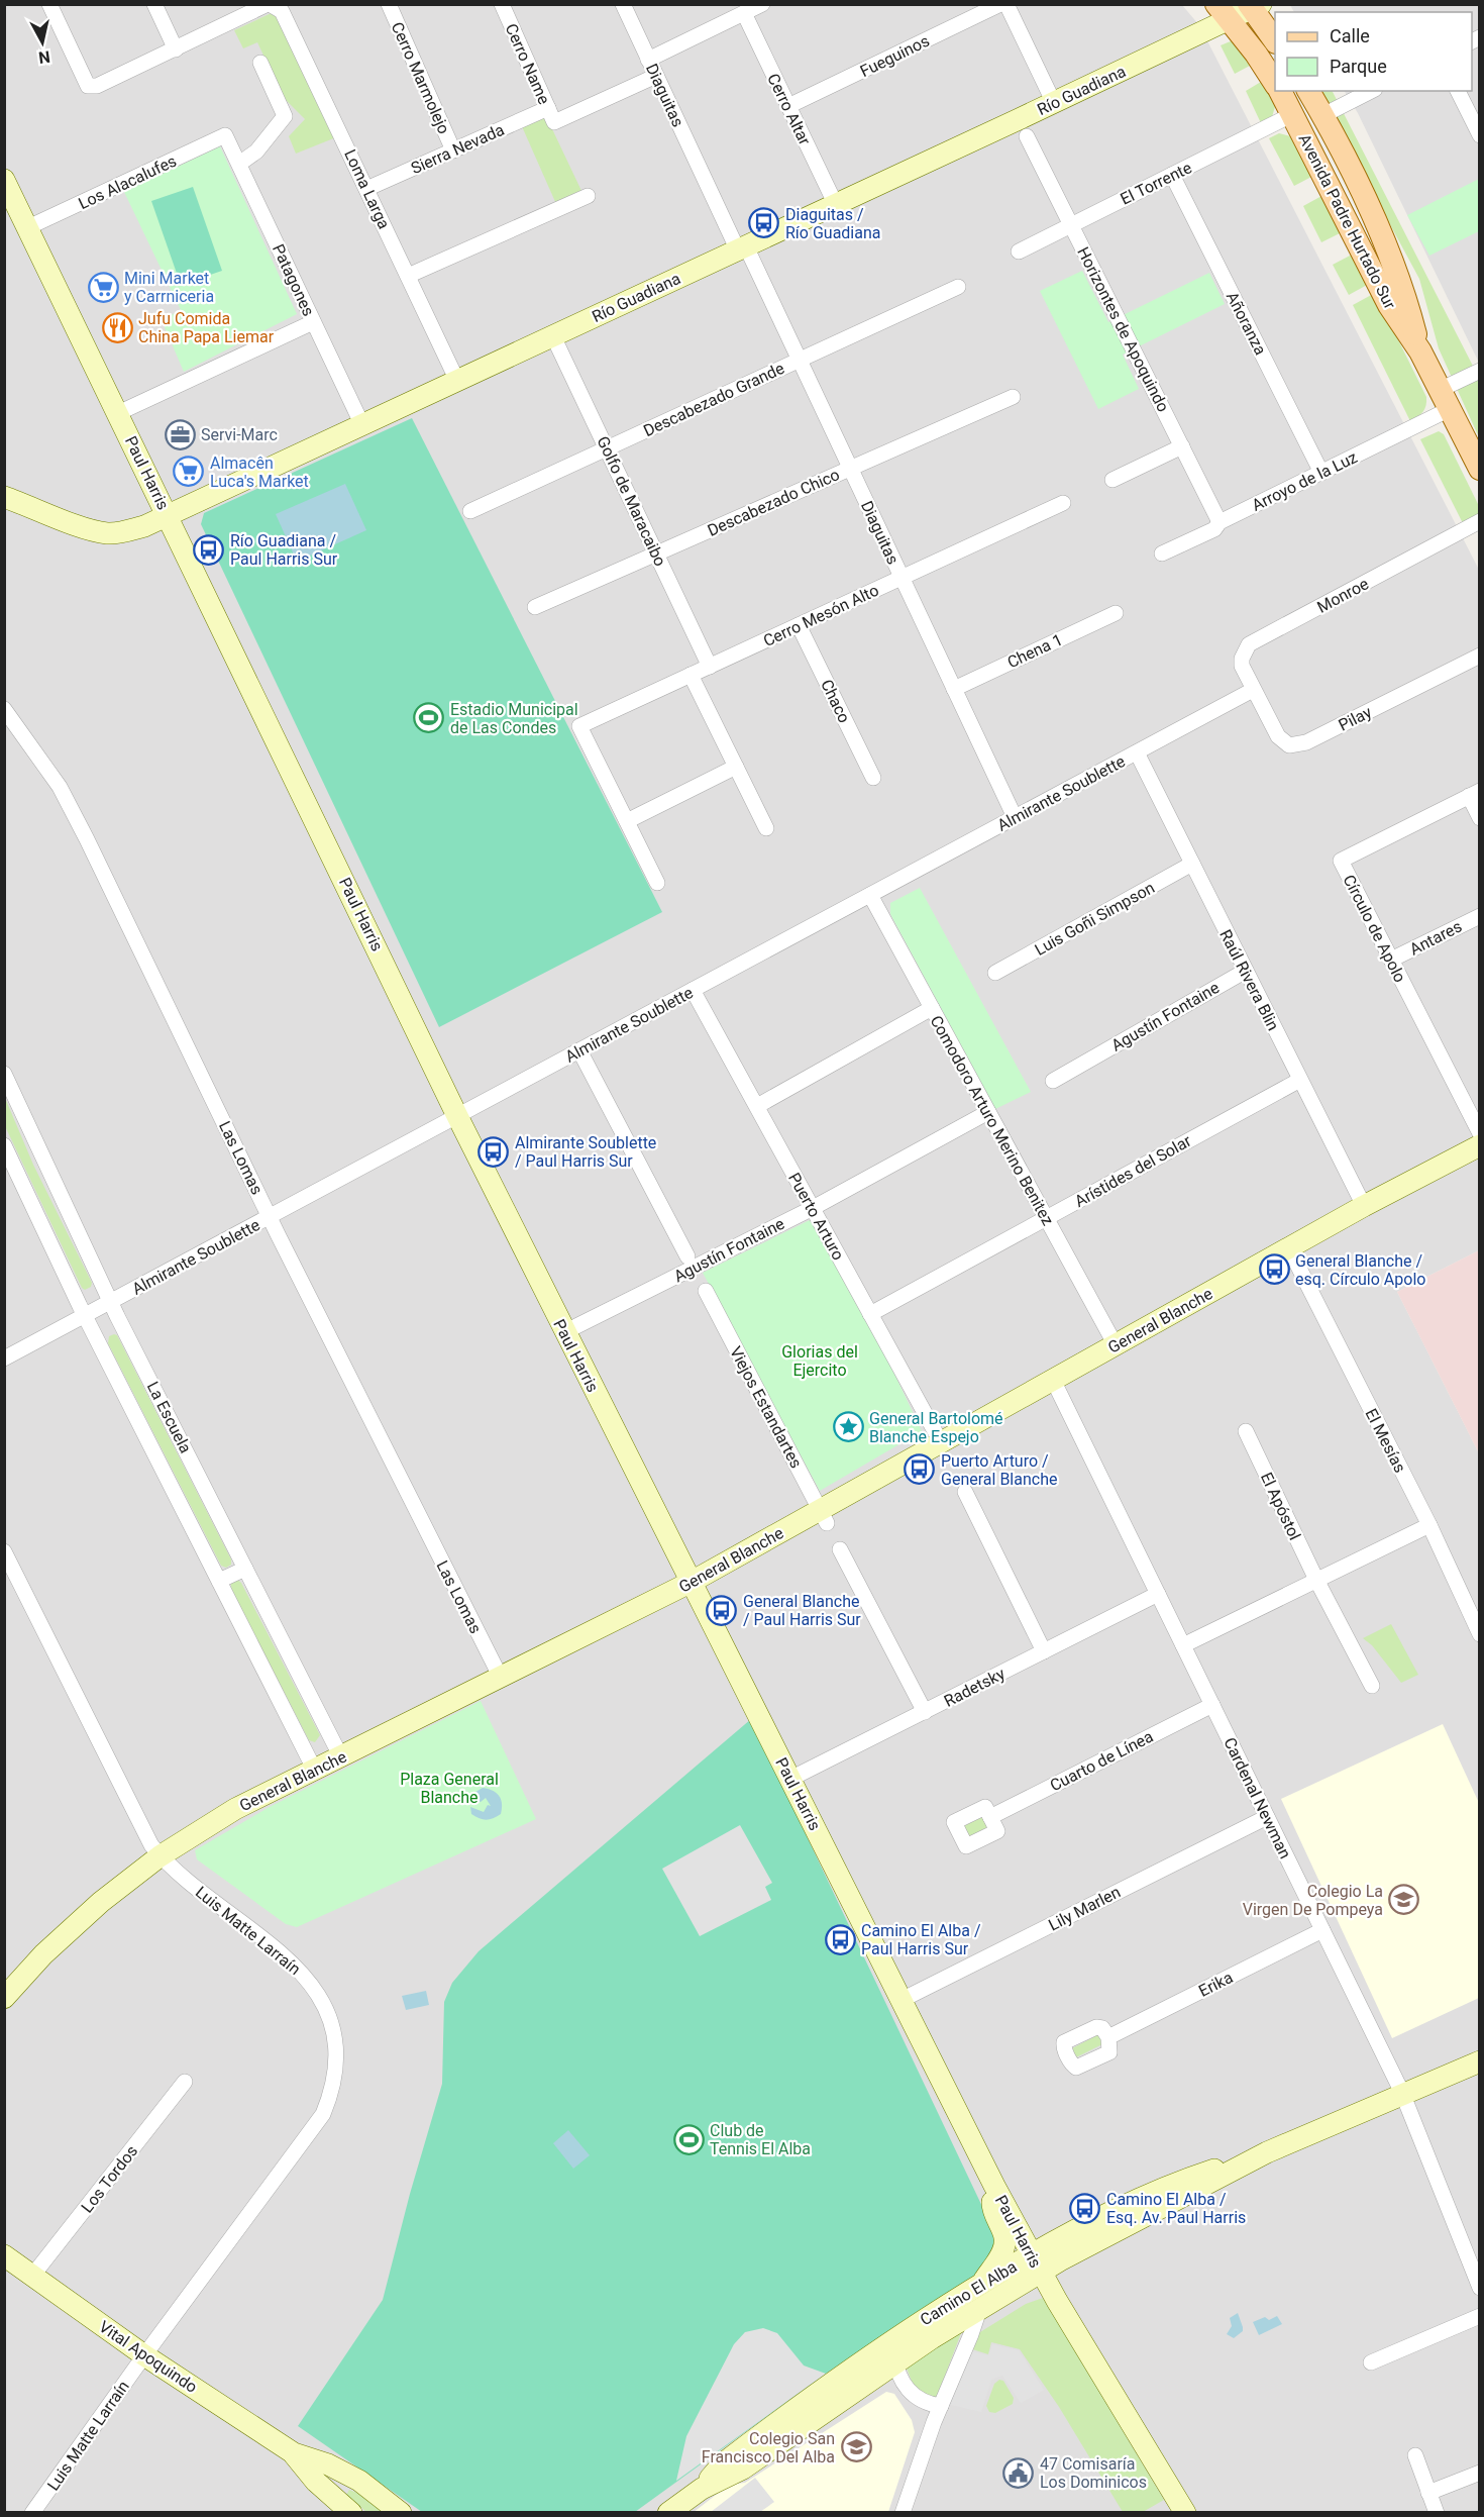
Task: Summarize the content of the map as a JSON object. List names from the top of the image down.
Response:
{
  "streets": {
    "main road": ["Avenida Padre Hurtado Sur"],
    "street": [
      "Fueguinos",
      "Cerro Name",
      "Cerro Marmolejo",
      "Río Guadiana",
      "Diaguitas",
      "Cerro Altar",
      "Sierra Nevada",
      "Los Alacalufes",
      "El Torrente",
      "Loma Larga",
      "Patagones",
      "Añoranza",
      "Horizontes de Apoquindo",
      "Descabezado Grande",
      "Paul Harris",
      "Arroyo de la Luz",
      "Golfo de Maracaibo",
      "Descabezado Chico",
      "Monroe",
      "Cerro Mesón Alto",
      "Chena 1",
      "Chaco",
      "Pilay",
      "Almirante Soublette",
      "Luis Goñi Simpson",
      "Círculo de Apolo",
      "Antares",
      "Raúl Rivera Blin",
      "Agustín Fontaine",
      "Comodoro Arturo Merino Benitez",
      "Las Lomas",
      "Arístides del Solar",
      "Puerto Arturo",
      "General Blanche",
      "Viejos Estandartes",
      "La Escuela",
      "El Mesías",
      "El Apóstol",
      "Radetsky",
      "Cuarto de Línea",
      "Cardenal Newman",
      "Lily Marlen",
      "Luis Matte Larraín",
      "Erika",
      "Los Tordos",
      "Camino El Alba",
      "Vital Apoquindo"
    ]
  },
  "crossings": [
    ["Fueguinos", "Cerro Altar"],
    ["Cerro Name", "Sierra Nevada"],
    ["Cerro Marmolejo", "Sierra Nevada"],
    ["Río Guadiana", "Diaguitas"],
    ["Río Guadiana", "Cerro Altar"],
    ["Río Guadiana", "Loma Larga"],
    ["Río Guadiana", "Patagones"],
    ["Río Guadiana", "Paul Harris"],
    ["Río Guadiana", "Golfo de Maracaibo"],
    ["Diaguitas", "Sierra Nevada"],
    ["Diaguitas", "Descabezado Grande"],
    ["Diaguitas", "Descabezado Chico"],
    ["Diaguitas", "Cerro Mesón Alto"],
    ["Diaguitas", "Chena 1"],
    ["Diaguitas", "Almirante Soublette"],
    ["Sierra Nevada", "Loma Larga"],
    ["Los Alacalufes", "Patagones"],
    ["Los Alacalufes", "Paul Harris"],
    ["El Torrente", "Avenida Padre Hurtado Sur"],
    ["El Torrente", "Añoranza"],
    ["El Torrente", "Horizontes de Apoquindo"],
    ["Avenida Padre Hurtado Sur", "Arroyo de la Luz"],
    ["Añoranza", "Arroyo de la Luz"],
    ["Horizontes de Apoquindo", "Arroyo de la Luz"],
    ["Descabezado Grande", "Golfo de Maracaibo"],
    ["Paul Harris", "Almirante Soublette"],
    ["Paul Harris", "Agustín Fontaine"],
    ["Paul Harris", "General Blanche"],
    ["Paul Harris", "Radetsky"],
    ["Paul Harris", "Lily Marlen"],
    ["Paul Harris", "Camino El Alba"],
    ["Golfo de Maracaibo", "Descabezado Chico"],
    ["Golfo de Maracaibo", "Cerro Mesón Alto"],
    ["Monroe", "Pilay"],
    ["Monroe", "Almirante Soublette"],
    ["Cerro Mesón Alto", "Chaco"],
    ["Pilay", "Almirante Soublette"],
    ["Almirante Soublette", "Raúl Rivera Blin"],
    ["Almirante Soublette", "Comodoro Arturo Merino Benitez"],
    ["Almirante Soublette", "Las Lomas"],
    ["Almirante Soublette", "Puerto Arturo"],
    ["Almirante Soublette", "La Escuela"],
    ["Luis Goñi Simpson", "Raúl Rivera Blin"],
    ["Círculo de Apolo", "Antares"],
    ["Raúl Rivera Blin", "Agustín Fontaine"],
    ["Raúl Rivera Blin", "Arístides del Solar"],
    ["Raúl Rivera Blin", "General Blanche"],
    ["Agustín Fontaine", "Comodoro Arturo Merino Benitez"],
    ["Agustín Fontaine", "Puerto Arturo"],
    ["Comodoro Arturo Merino Benitez", "Arístides del Solar"],
    ["Comodoro Arturo Merino Benitez", "General Blanche"],
    ["Las Lomas", "General Blanche"],
    ["Arístides del Solar", "Puerto Arturo"],
    ["Puerto Arturo", "General Blanche"],
    ["General Blanche", "Viejos Estandartes"],
    ["General Blanche", "La Escuela"],
    ["General Blanche", "El Mesías"],
    ["General Blanche", "Cardenal Newman"],
    ["General Blanche", "Luis Matte Larraín"],
    ["Radetsky", "Cardenal Newman"],
    ["Cuarto de Línea", "Cardenal Newman"],
    ["Cardenal Newman", "Lily Marlen"],
    ["Cardenal Newman", "Erika"],
    ["Cardenal Newman", "Camino El Alba"],
    ["Luis Matte Larraín", "Vital Apoquindo"],
    ["Los Tordos", "Vital Apoquindo"]
  ],
  "parks": ["Glorias del Ejercito", "Plaza General Blanche"],
  "places": {
    "bus stop": [
      "Diaguitas / Río Guadiana",
      "Río Guadiana / Paul Harris Sur",
      "Almirante Soublette / Paul Harris Sur",
      "General Blanche / esq. Círculo Apolo",
      "Puerto Arturo / General Blanche",
      "General Blanche / Paul Harris Sur",
      "Camino El Alba / Paul Harris Sur",
      "Camino El Alba / Esq. Av. Paul Harris"
    ],
    "supermarket": ["Mini Market y Carrniceria", "Almacên Luca's Market"],
    "restaurant": ["Jufu Comida China Papa Liemar"],
    "office": ["Servi-Marc"],
    "sports": ["Estadio Municipal de Las Condes", "Club de Tennis El Alba"],
    "place": ["General Bartolomé Blanche Espejo"],
    "school or university": ["Colegio La Virgen De Pompeya", "Colegio San Francisco Del Alba"],
    "public building": ["47 Comisaría Los Dominicos"]
  },
  "legend": ["Calle", "Parque"],
  "north": "bottom"
}
